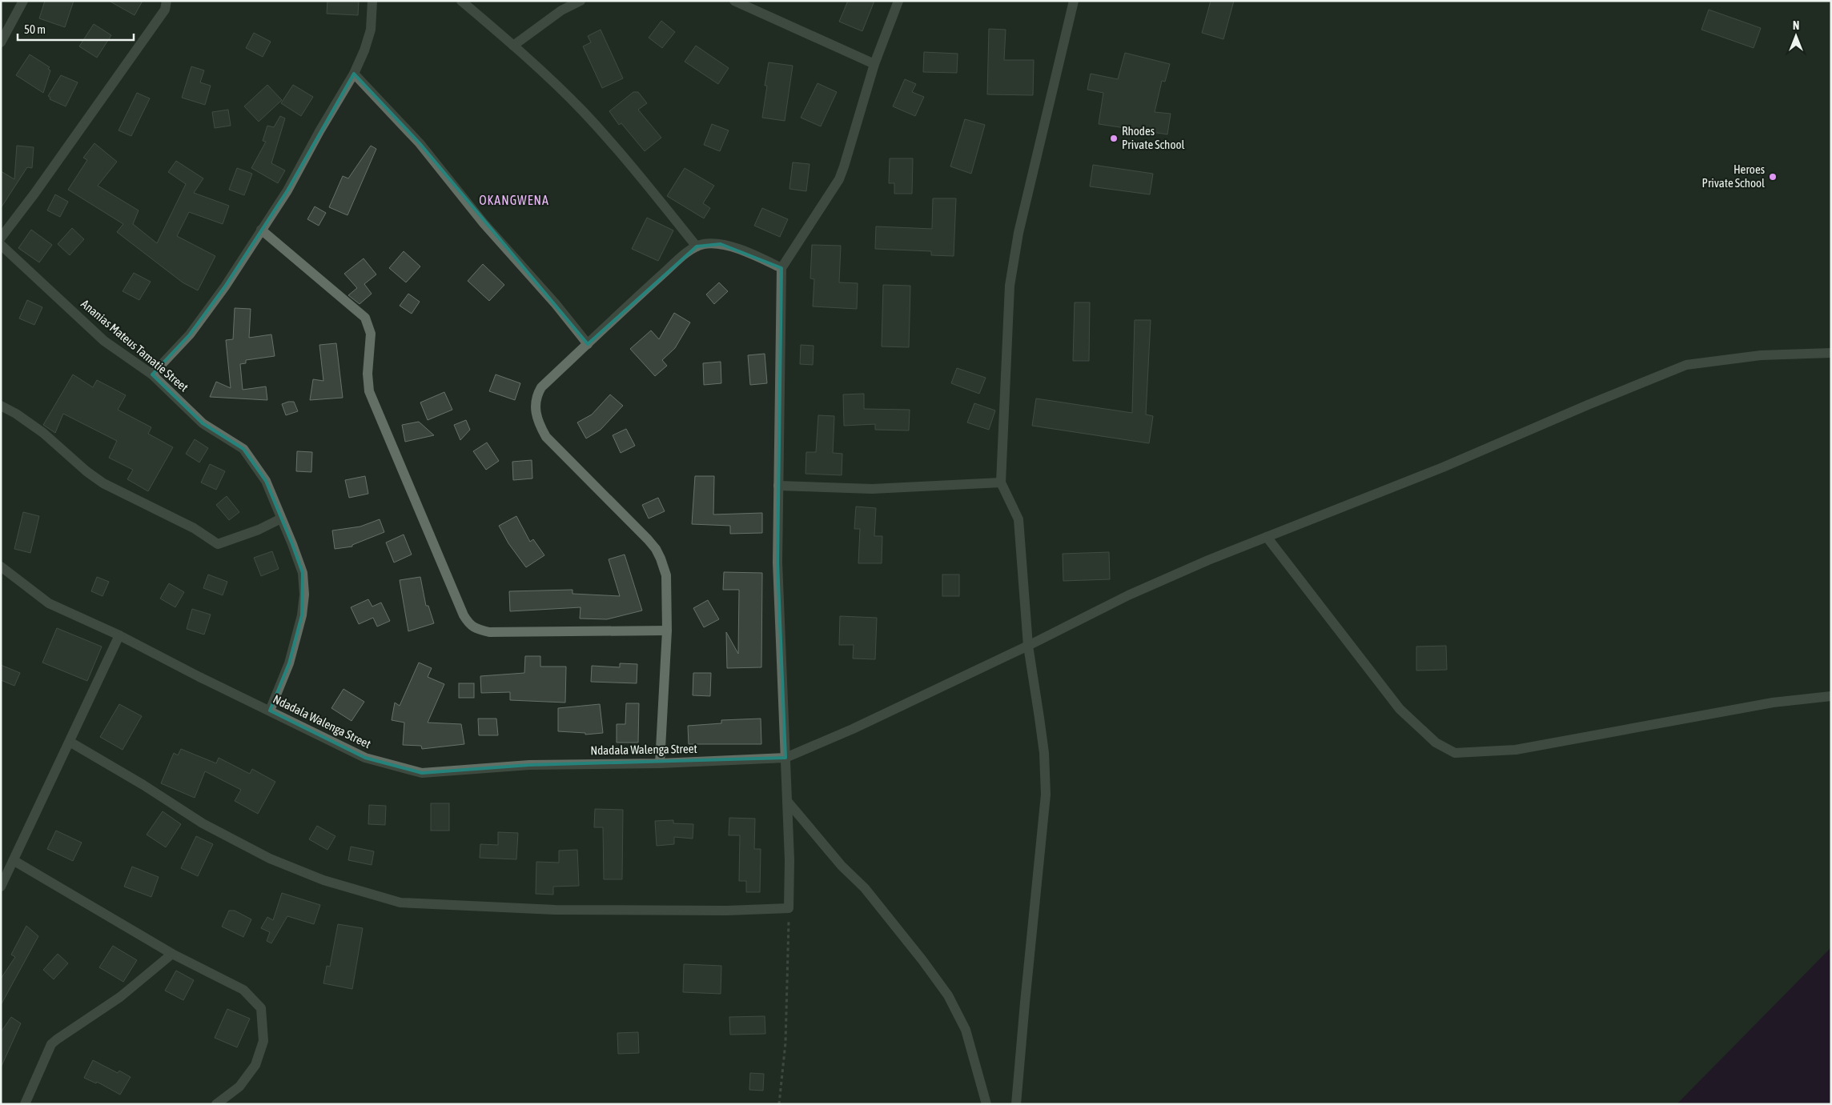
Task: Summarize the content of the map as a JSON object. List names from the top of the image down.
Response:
{
  "streets": {
    "street": ["Ananias Mateus Tamatie Street", "Ndadala Walenga Street"]
  },
  "crossings": [
    ["Ananias Mateus Tamatie Street", "Ndadala Walenga Street"]
  ],
  "districts": ["OKANGWENA"],
  "places": ["Rhodes Private School", "Heroes Private School"],
  "scale_bar": "50 m",
  "north": "top"
}
